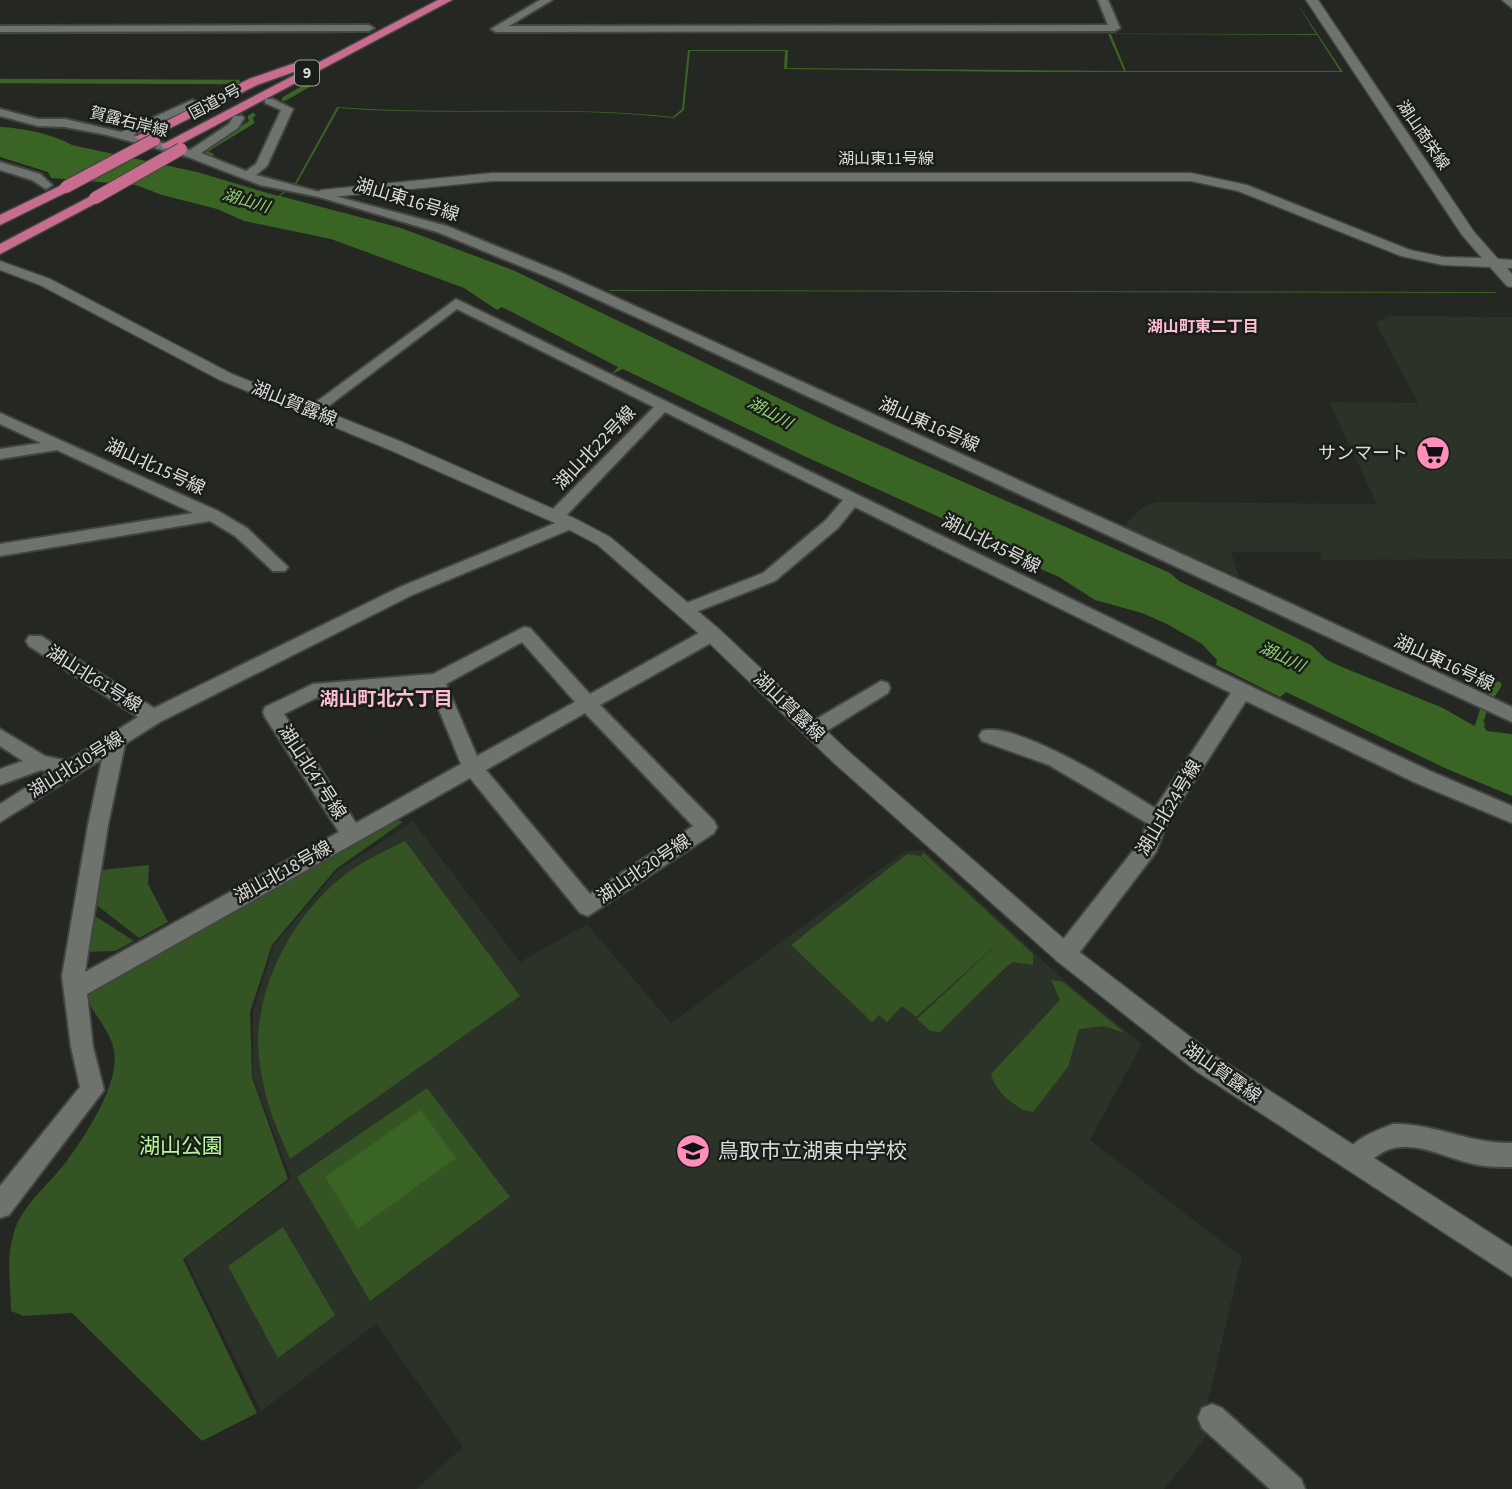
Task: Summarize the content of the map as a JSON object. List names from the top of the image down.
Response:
{
  "streets": {
    "highway": ["9", "国道9号"],
    "street": [
      "賀露右岸線",
      "湖山商栄線",
      "湖山東11号線",
      "湖山東16号線",
      "湖山賀露線",
      "湖山北22号線",
      "湖山北15号線",
      "湖山北45号線",
      "湖山北61号線",
      "湖山北10号線",
      "湖山北47号線",
      "湖山北24号線",
      "湖山北20号線",
      "湖山北18号線"
    ]
  },
  "crossings": [
    ["9", "国道9号"],
    ["9", "賀露右岸線"],
    ["国道9号", "賀露右岸線"],
    ["賀露右岸線", "湖山東11号線"],
    ["湖山商栄線", "湖山東11号線"],
    ["湖山東11号線", "湖山東16号線"],
    ["湖山賀露線", "湖山北22号線"],
    ["湖山賀露線", "湖山北10号線"],
    ["湖山賀露線", "湖山北24号線"],
    ["湖山賀露線", "湖山北18号線"],
    ["湖山北22号線", "湖山北45号線"],
    ["湖山北22号線", "湖山北10号線"],
    ["湖山北45号線", "湖山北24号線"],
    ["湖山北61号線", "湖山北10号線"],
    ["湖山北47号線", "湖山北18号線"],
    ["湖山北20号線", "湖山北18号線"]
  ],
  "districts": ["湖山町東二丁目", "湖山町北六丁目"],
  "water": ["湖山川"],
  "parks": ["湖山公園"],
  "places": {
    "supermarket": ["サンマート"],
    "school or university": ["鳥取市立湖東中学校"]
  }
}
